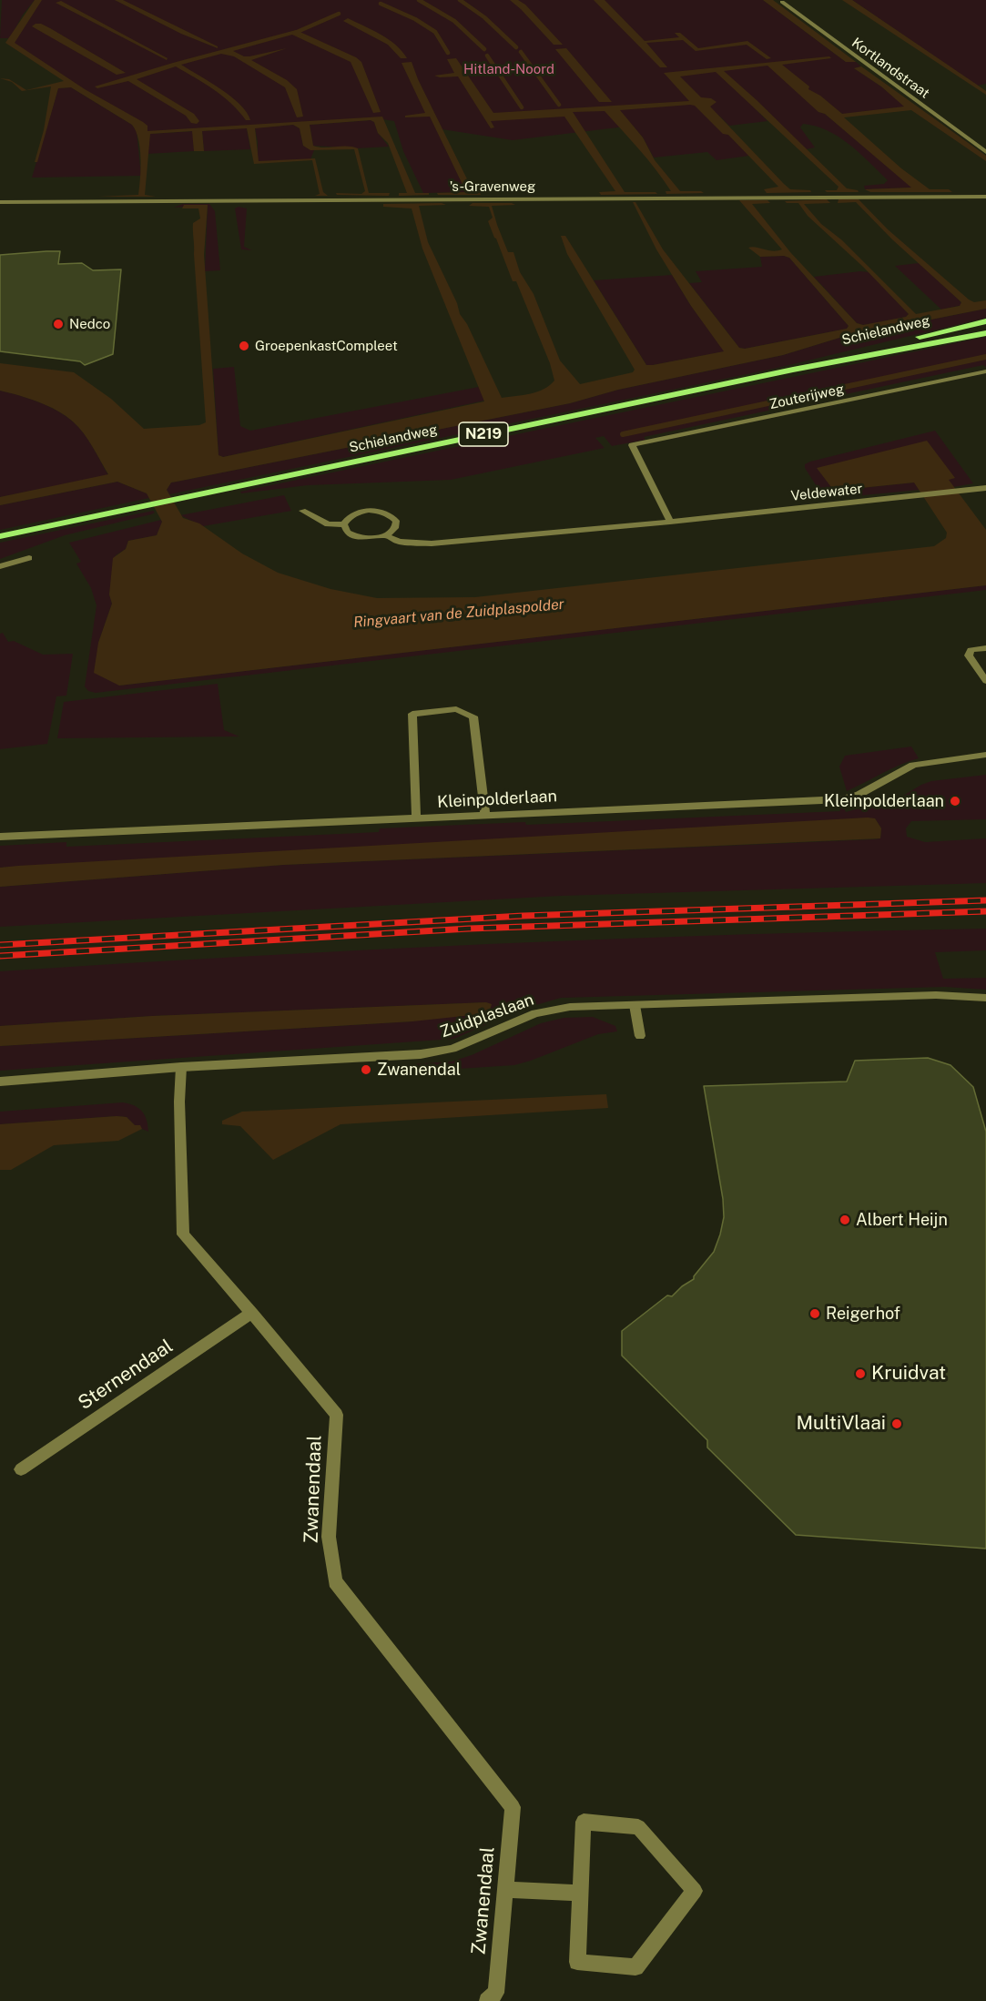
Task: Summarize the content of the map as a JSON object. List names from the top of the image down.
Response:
{
  "streets": {
    "main road": ["Schielandweg", "N219"],
    "street": [
      "Kortlandstraat",
      "'s-Gravenweg",
      "Zouterijweg",
      "Veldewater",
      "Kleinpolderlaan",
      "Zuidplaslaan",
      "Sternendaal",
      "Zwanendaal"
    ]
  },
  "crossings": [
    ["Zouterijweg", "Veldewater"],
    ["Zuidplaslaan", "Zwanendaal"],
    ["Sternendaal", "Zwanendaal"]
  ],
  "water": ["Ringvaart van de Zuidplaspolder"],
  "parks": ["Hitland-Noord"],
  "places": [
    "Nedco",
    "GroepenkastCompleet",
    "Kleinpolderlaan",
    "Zwanendal",
    "Albert Heijn",
    "Reigerhof",
    "Kruidvat",
    "MultiVlaai"
  ]
}
